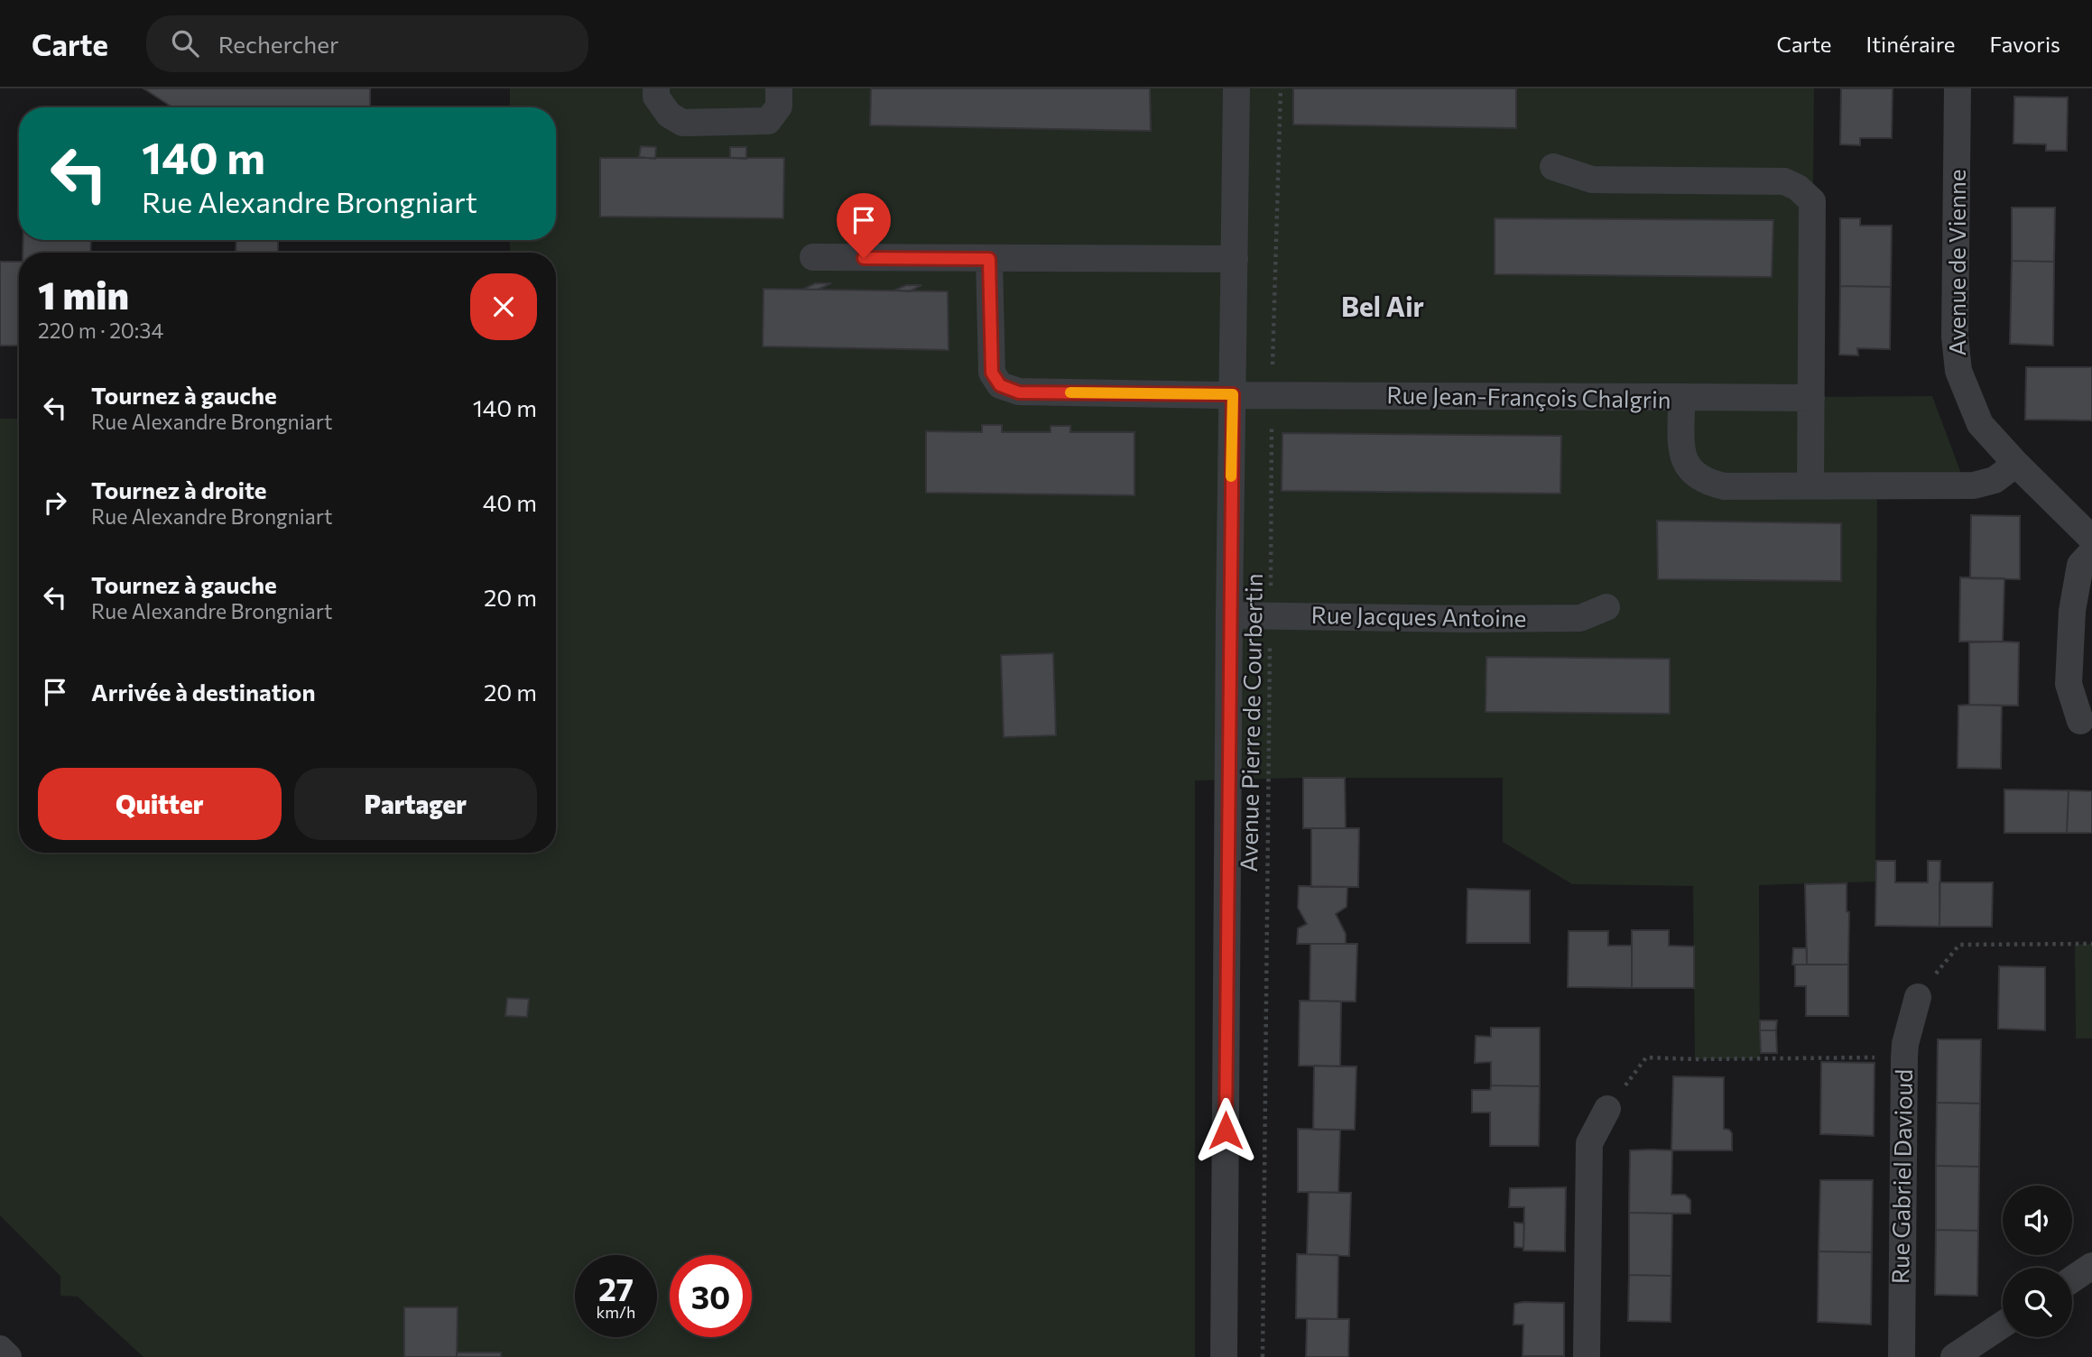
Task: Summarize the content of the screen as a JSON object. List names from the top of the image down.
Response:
{
  "streets": {
    "street": [
      "Avenue de Vienne",
      "Rue Jean-François Chalgrin",
      "Rue Jacques Antoine",
      "Rue Gabriel Davioud"
    ],
    "path": ["Avenue Pierre de Courbertin"]
  },
  "crossings": [
    ["Avenue de Vienne", "Rue Jean-François Chalgrin"],
    ["Rue Jean-François Chalgrin", "Avenue Pierre de Courbertin"],
    ["Rue Jacques Antoine", "Avenue Pierre de Courbertin"]
  ],
  "districts": ["Bel Air"],
  "page": {
    "header": "Carte",
    "search": "Rechercher",
    "nav": ["Carte", "Itinéraire", "Favoris"],
    "turn": ["140 m", "Rue Alexandre Brongniart"],
    "heading": ["1 min", "220 m · 20:34"],
    "list": [
      {
        "name": "Tournez à gauche",
        "note": "Rue Alexandre Brongniart",
        "value": "140 m"
      },
      {
        "name": "Tournez à droite",
        "note": "Rue Alexandre Brongniart",
        "value": "40 m"
      },
      {
        "name": "Tournez à gauche",
        "note": "Rue Alexandre Brongniart",
        "value": "20 m"
      },
      {
        "name": "Arrivée à destination",
        "value": "20 m"
      }
    ],
    "buttons": ["Quitter", "Partager"],
    "speed": "27 km/h",
    "limit": "30"
  }
}
